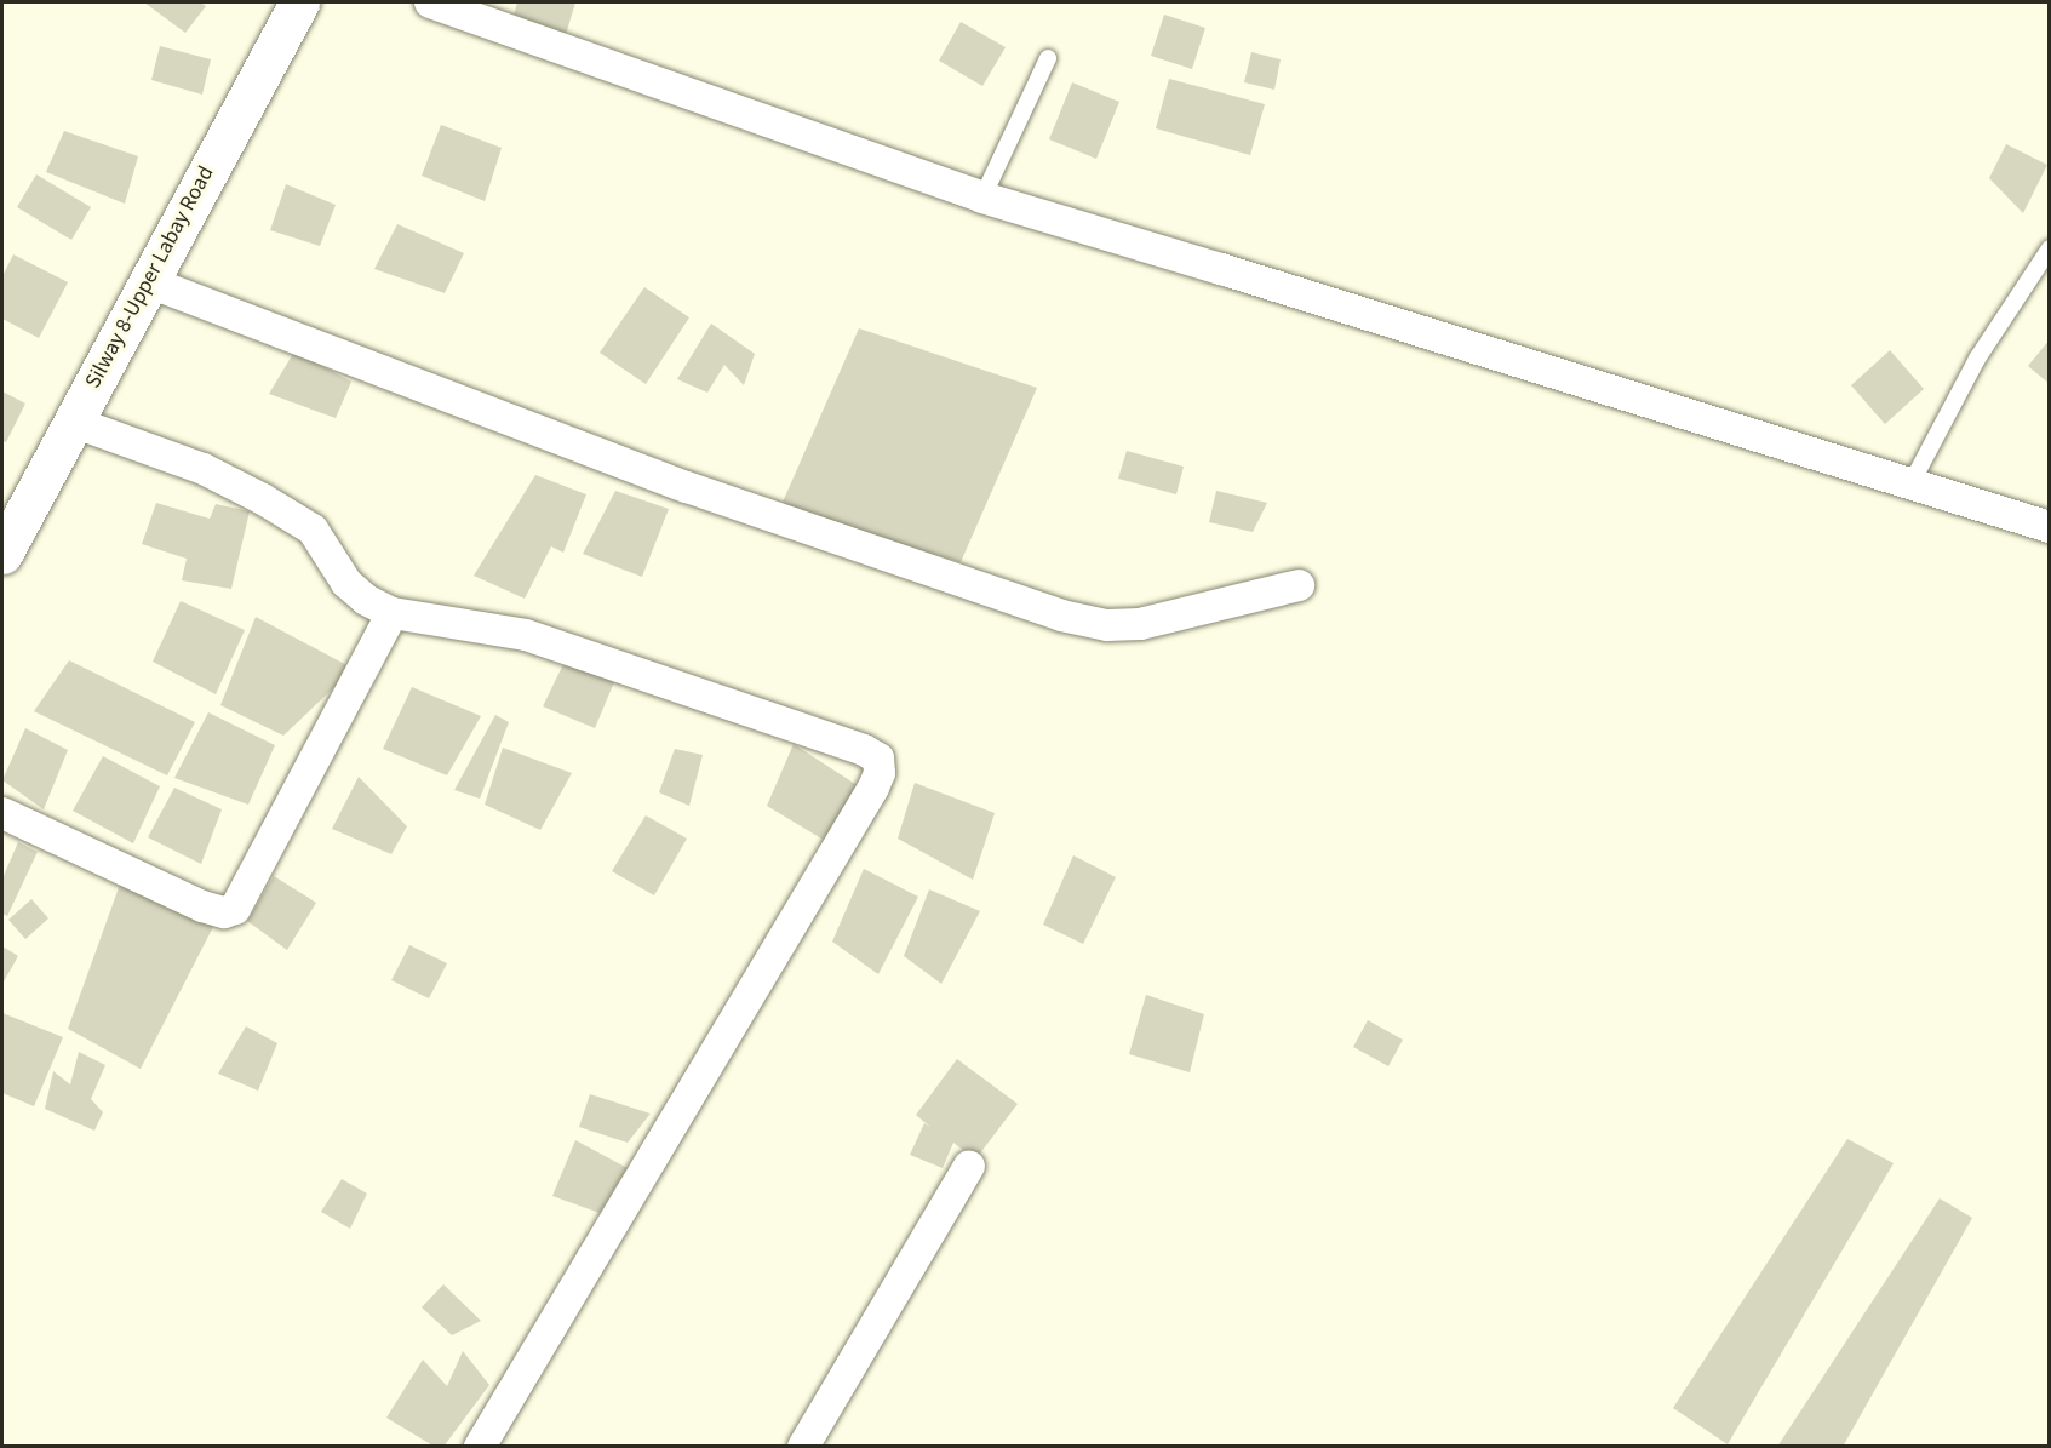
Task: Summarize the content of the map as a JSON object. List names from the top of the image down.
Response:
{
  "streets": {
    "main road": ["Silway 8-Upper Labay Road"]
  }
}
